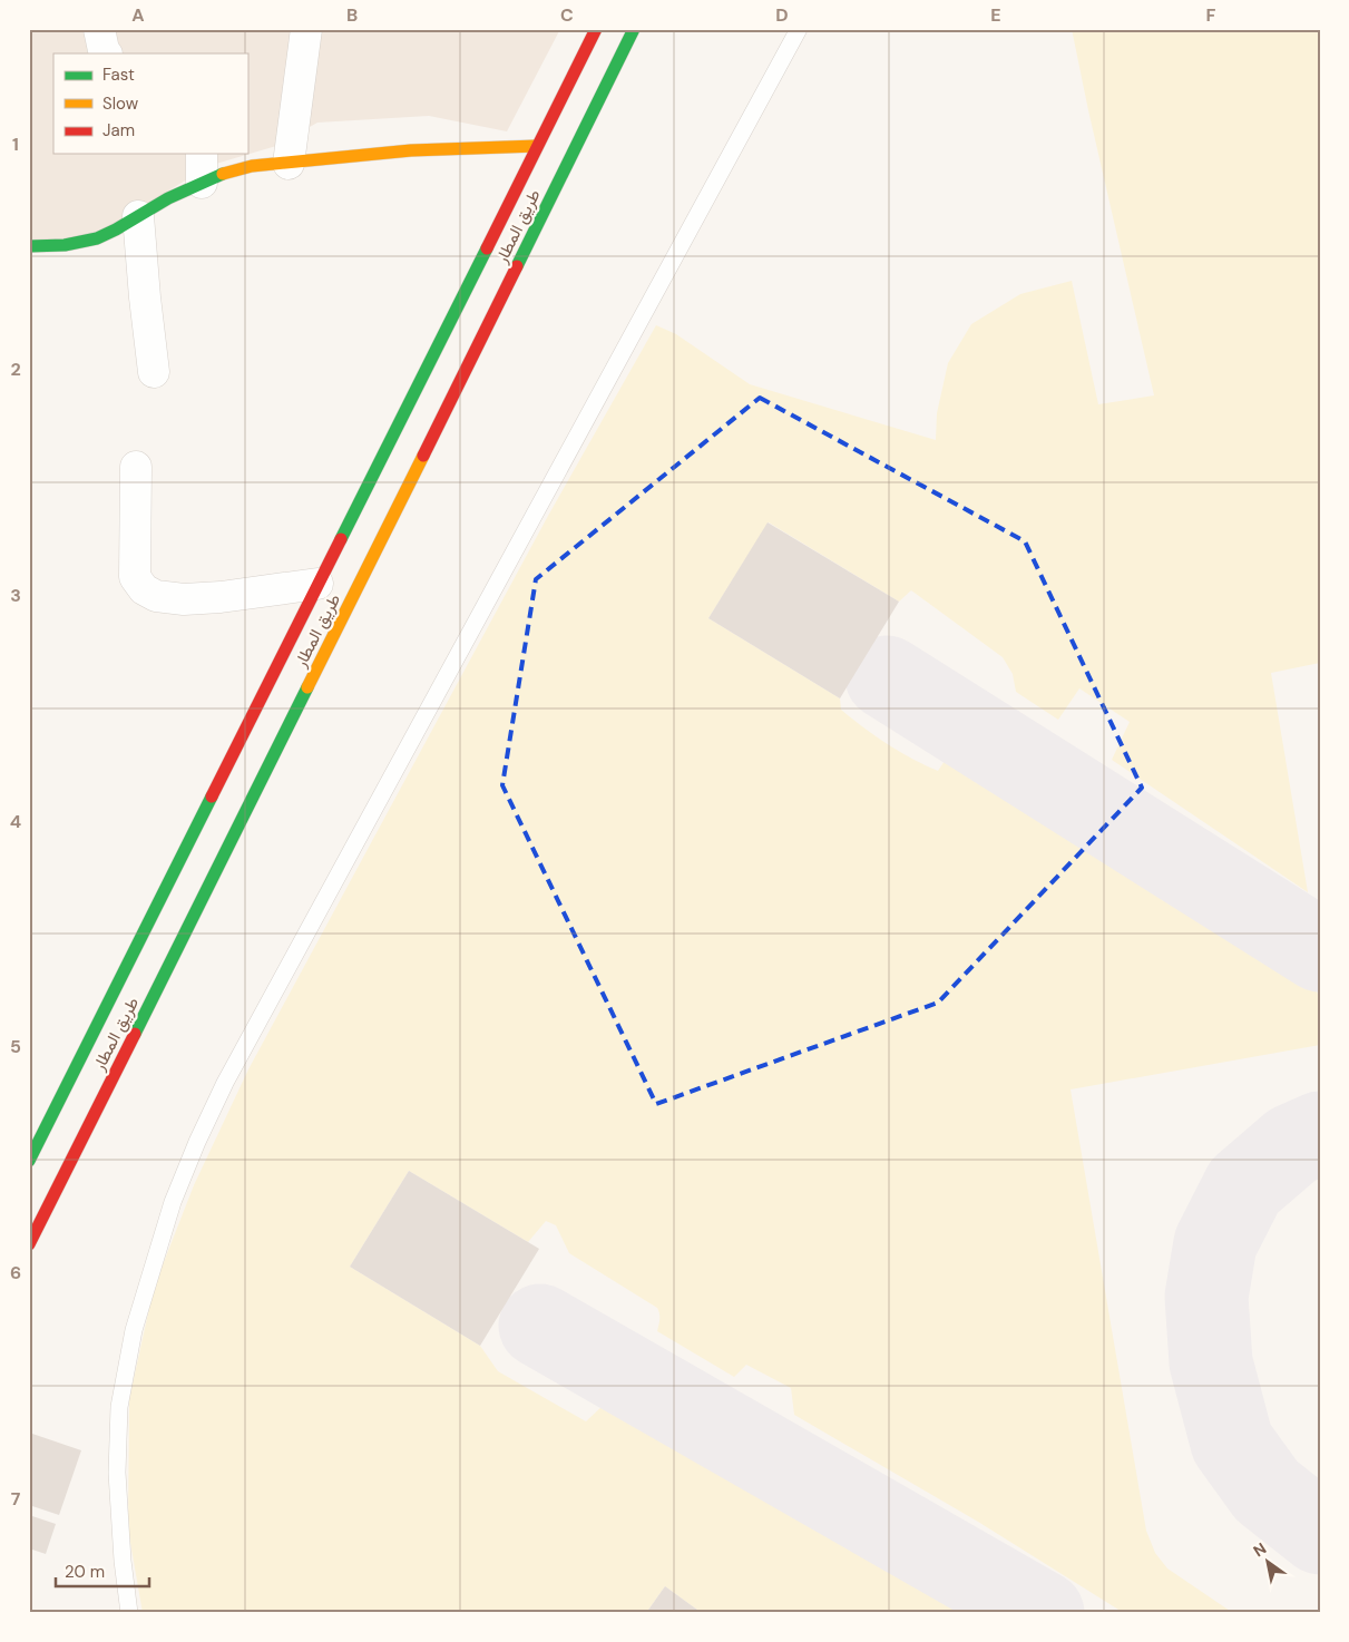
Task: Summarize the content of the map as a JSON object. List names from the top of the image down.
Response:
{
  "streets": {
    "main road": ["طريق المطار"]
  },
  "legend": ["Fast", "Slow", "Jam"],
  "scale_bar": "20 m",
  "north": "top left",
  "grid": {
    "columns": [
      "A",
      "B",
      "C",
      "D",
      "E",
      "F"
    ],
    "rows": [
      "1",
      "2",
      "3",
      "4",
      "5",
      "6",
      "7"
    ]
  }
}
